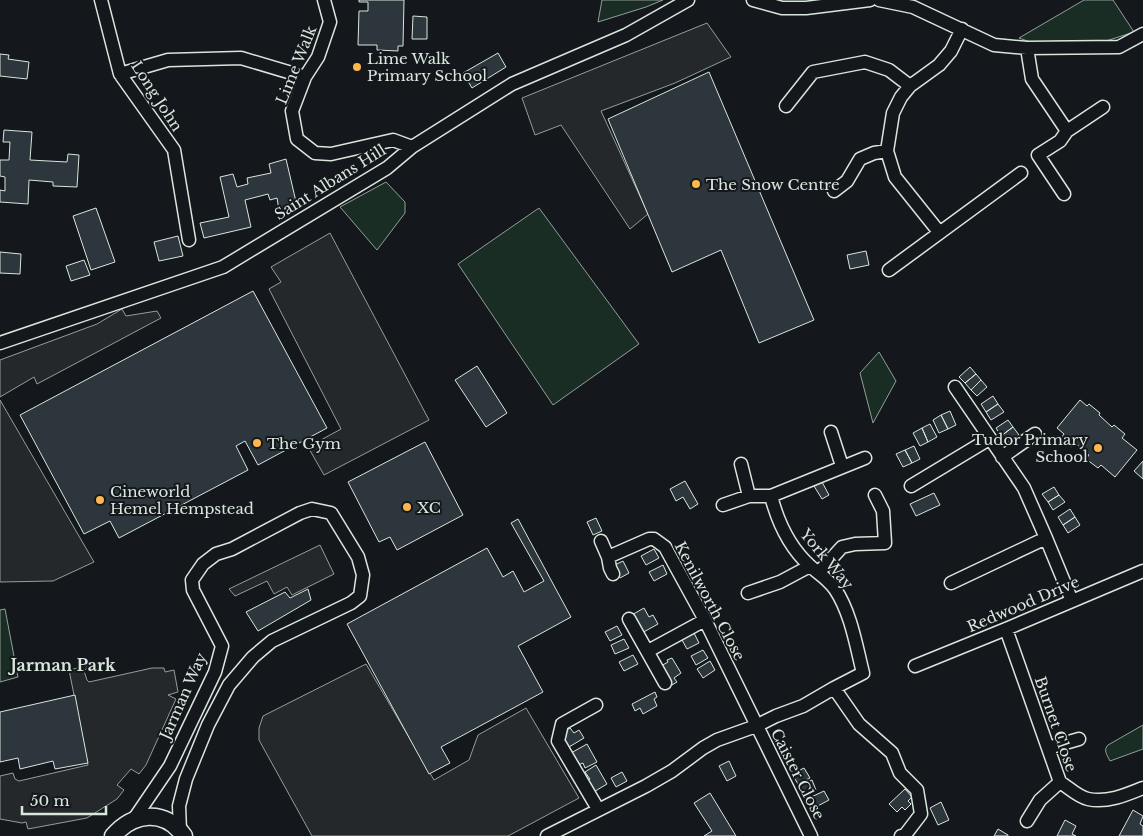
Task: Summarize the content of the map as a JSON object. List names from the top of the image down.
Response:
{
  "streets": {
    "street": [
      "Lime Walk",
      "Long John",
      "Saint Albans Hill",
      "York Way",
      "Kenilworth Close",
      "Redwood Drive",
      "Jarman Way",
      "Burnet Close",
      "Caister Close"
    ]
  },
  "crossings": [
    ["Lime Walk", "Saint Albans Hill"],
    ["York Way", "Kenilworth Close"],
    ["York Way", "Caister Close"],
    ["Kenilworth Close", "Caister Close"],
    ["Redwood Drive", "Burnet Close"]
  ],
  "districts": ["Jarman Park"],
  "places": [
    "Lime Walk Primary School",
    "The Snow Centre",
    "The Gym",
    "Tudor Primary School",
    "Cineworld Hemel Hempstead",
    "XC"
  ],
  "scale_bar": "50 m"
}
